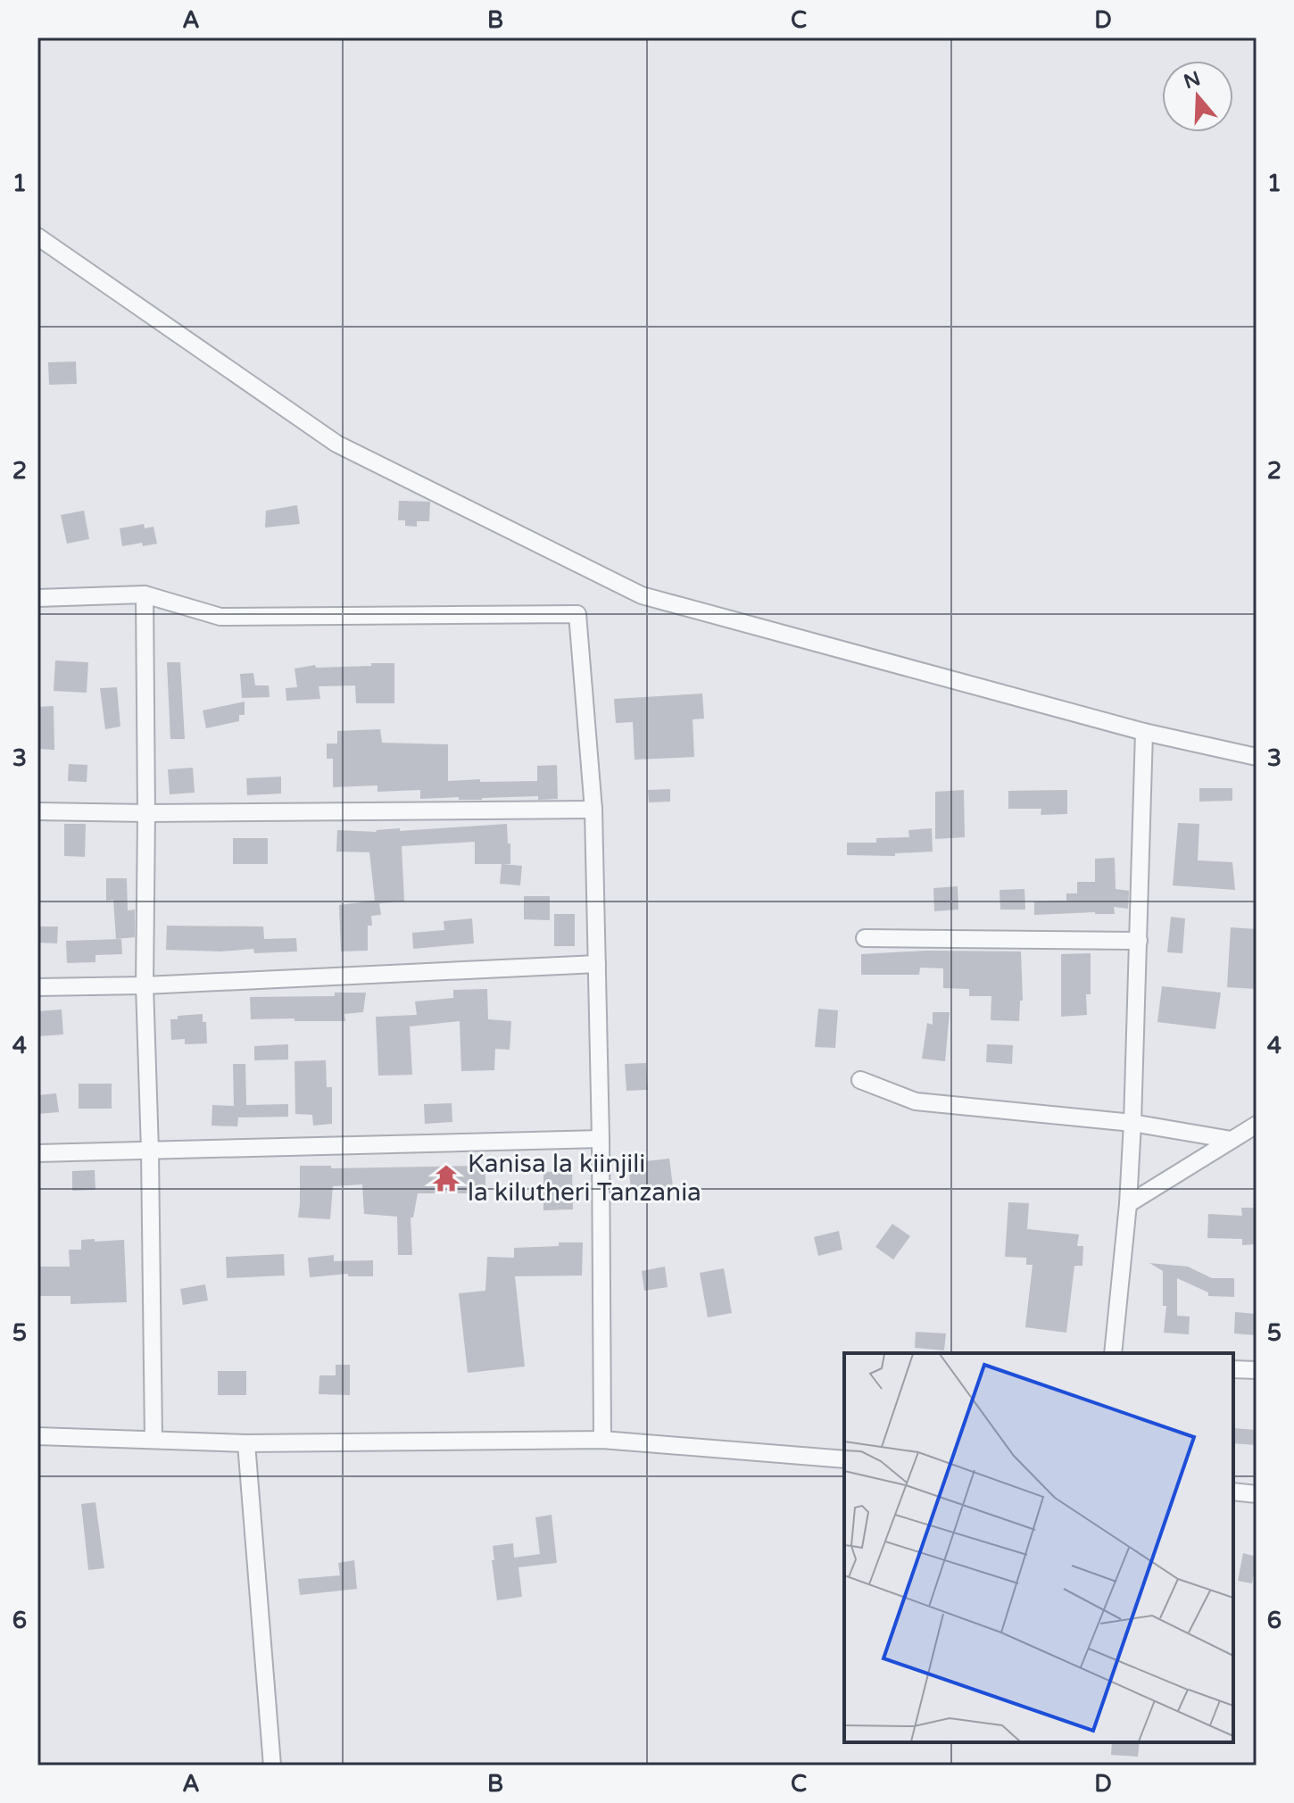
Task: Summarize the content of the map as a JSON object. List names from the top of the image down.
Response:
{
  "places": {
    "temple": ["Kanisa la kiinjili la kilutheri Tanzania"]
  },
  "north": "top",
  "grid": {
    "columns": [
      "A",
      "B",
      "C",
      "D"
    ],
    "rows": [
      "1",
      "2",
      "3",
      "4",
      "5",
      "6"
    ]
  }
}
